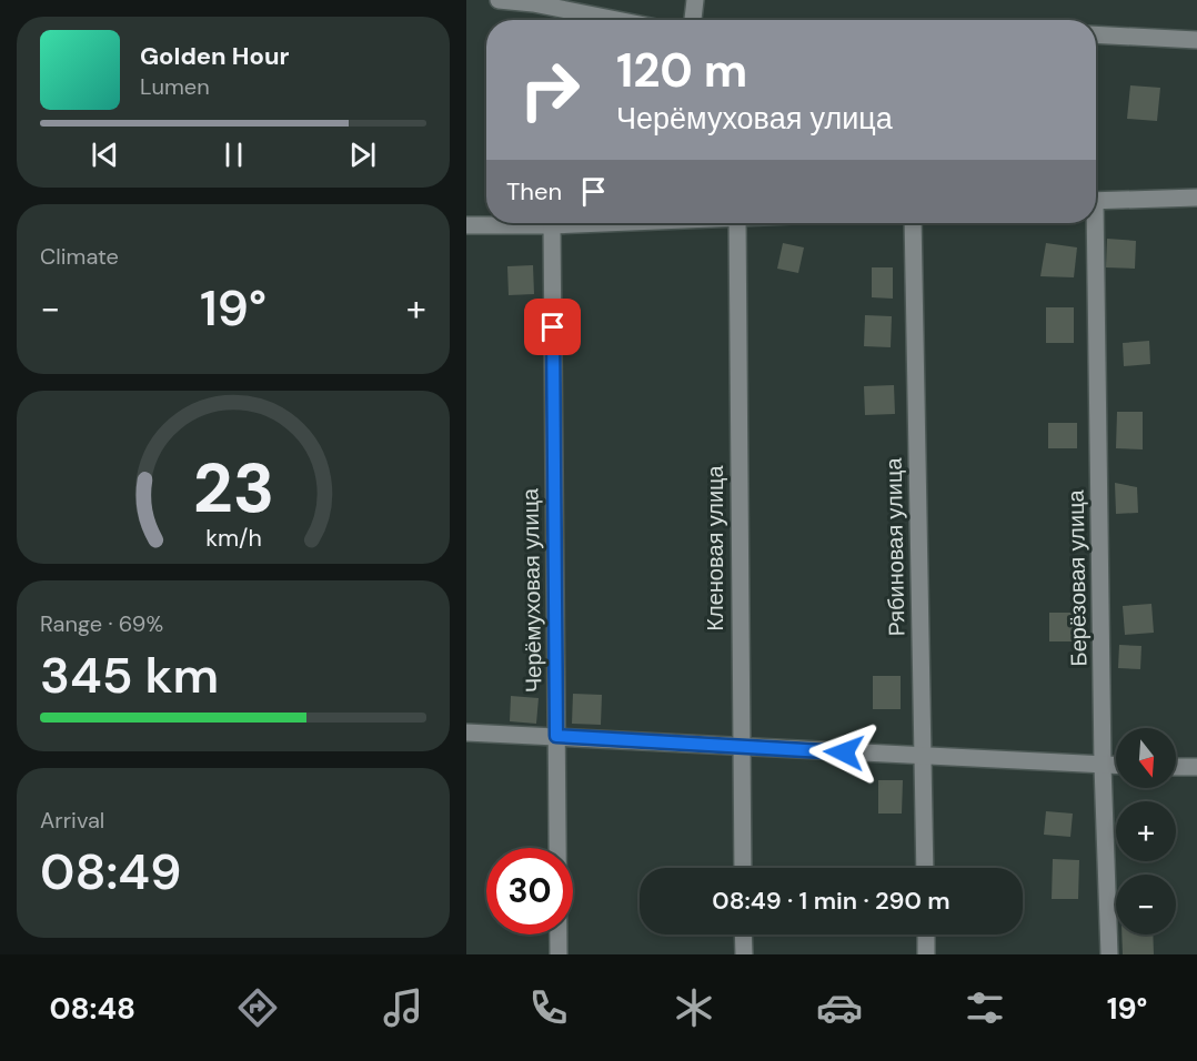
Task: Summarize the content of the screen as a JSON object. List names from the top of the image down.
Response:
{
  "streets": {
    "street": [
      "Рябиновая улица",
      "Кленовая улица",
      "Берёзовая улица",
      "Черёмуховая улица"
    ]
  },
  "north": "bottom",
  "page": {
    "turn": ["120 m", "Черёмуховая улица"],
    "song": ["Golden Hour", "Lumen"],
    "then": "Then",
    "tile": [
      "Climate",
      ["Range · 69%", "345 km"],
      ["Arrival", "08:49"]
    ],
    "heat": ["−", "19°", "+"],
    "map_buttons": ["+", "−"],
    "limit": "30",
    "trip": "08:49 · 1 min · 290 m",
    "tabs": ["08:48", "19°"],
    "gauge": ["23", "km/h"]
  }
}
